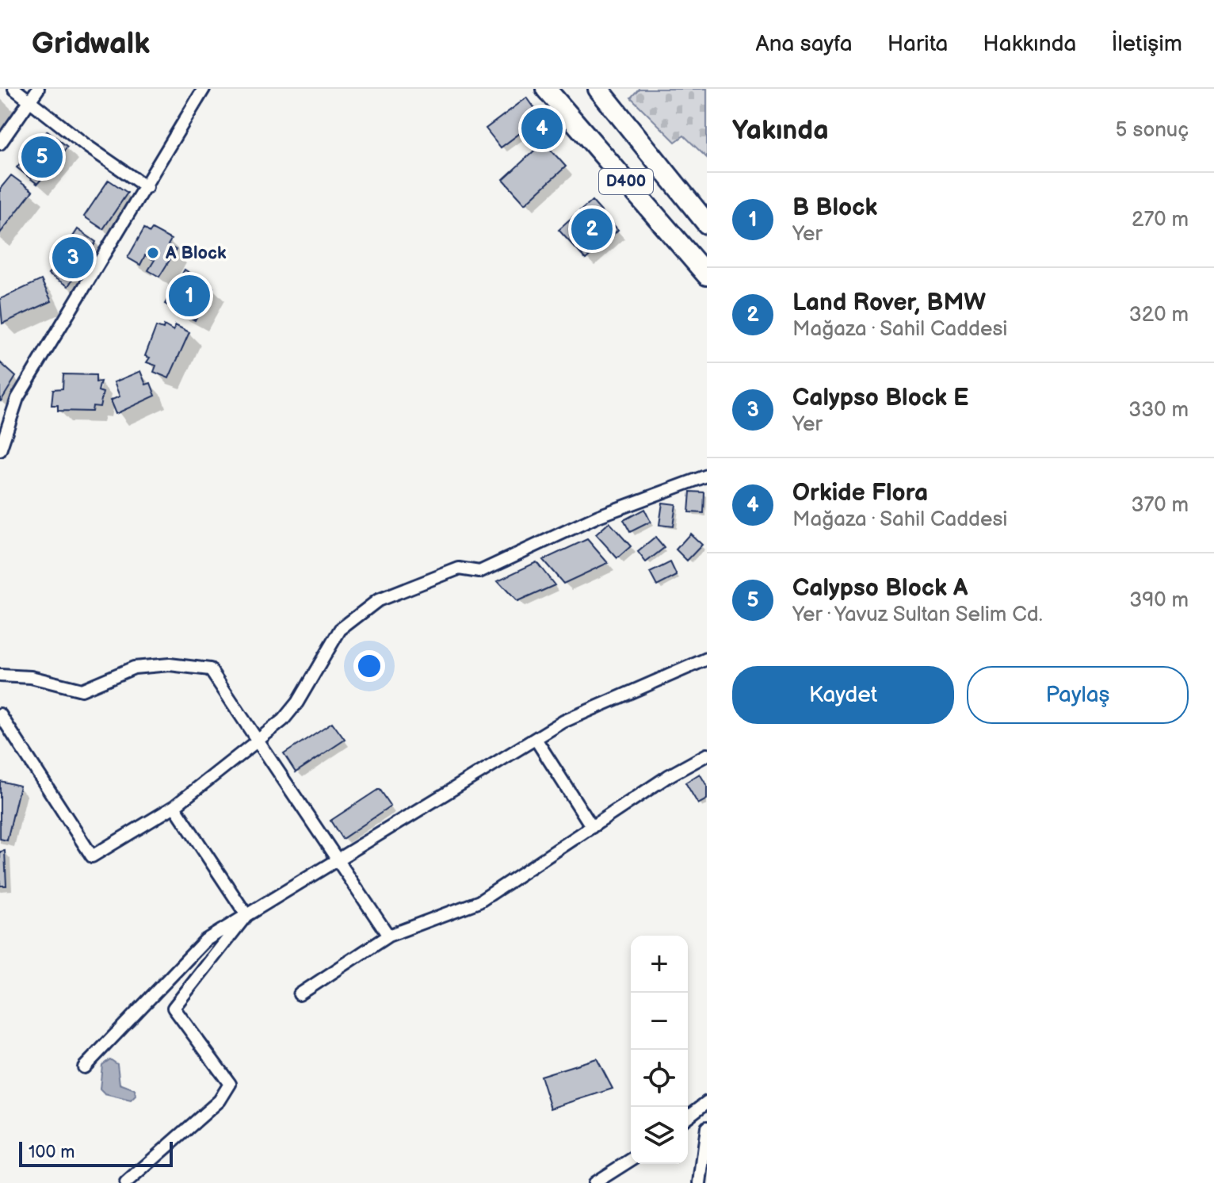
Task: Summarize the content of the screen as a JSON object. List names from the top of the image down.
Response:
{
  "streets": {
    "highway": ["D400"]
  },
  "places": ["A Block"],
  "scale_bar": "100 m",
  "page": {
    "header": "Gridwalk",
    "nav": [
      "Ana sayfa",
      "Harita",
      "Hakkında",
      "İletişim"
    ],
    "heading": ["Yakında", "5 sonuç"],
    "pins": [
      "4",
      "5",
      "2",
      "3",
      "1"
    ],
    "list": [
      {
        "mark": "1",
        "name": "B Block",
        "note": "Yer",
        "value": "270 m"
      },
      {
        "mark": "2",
        "name": "Land Rover, BMW",
        "note": "Mağaza · Sahil Caddesi",
        "value": "320 m"
      },
      {
        "mark": "3",
        "name": "Calypso Block E",
        "note": "Yer",
        "value": "330 m"
      },
      {
        "mark": "4",
        "name": "Orkide Flora",
        "note": "Mağaza · Sahil Caddesi",
        "value": "370 m"
      },
      {
        "mark": "5",
        "name": "Calypso Block A",
        "note": "Yer · Yavuz Sultan Selim Cd.",
        "value": "390 m"
      }
    ],
    "buttons": ["Kaydet", "Paylaş"],
    "map_buttons": ["+", "−"],
    "scale": "100 m"
  }
}
